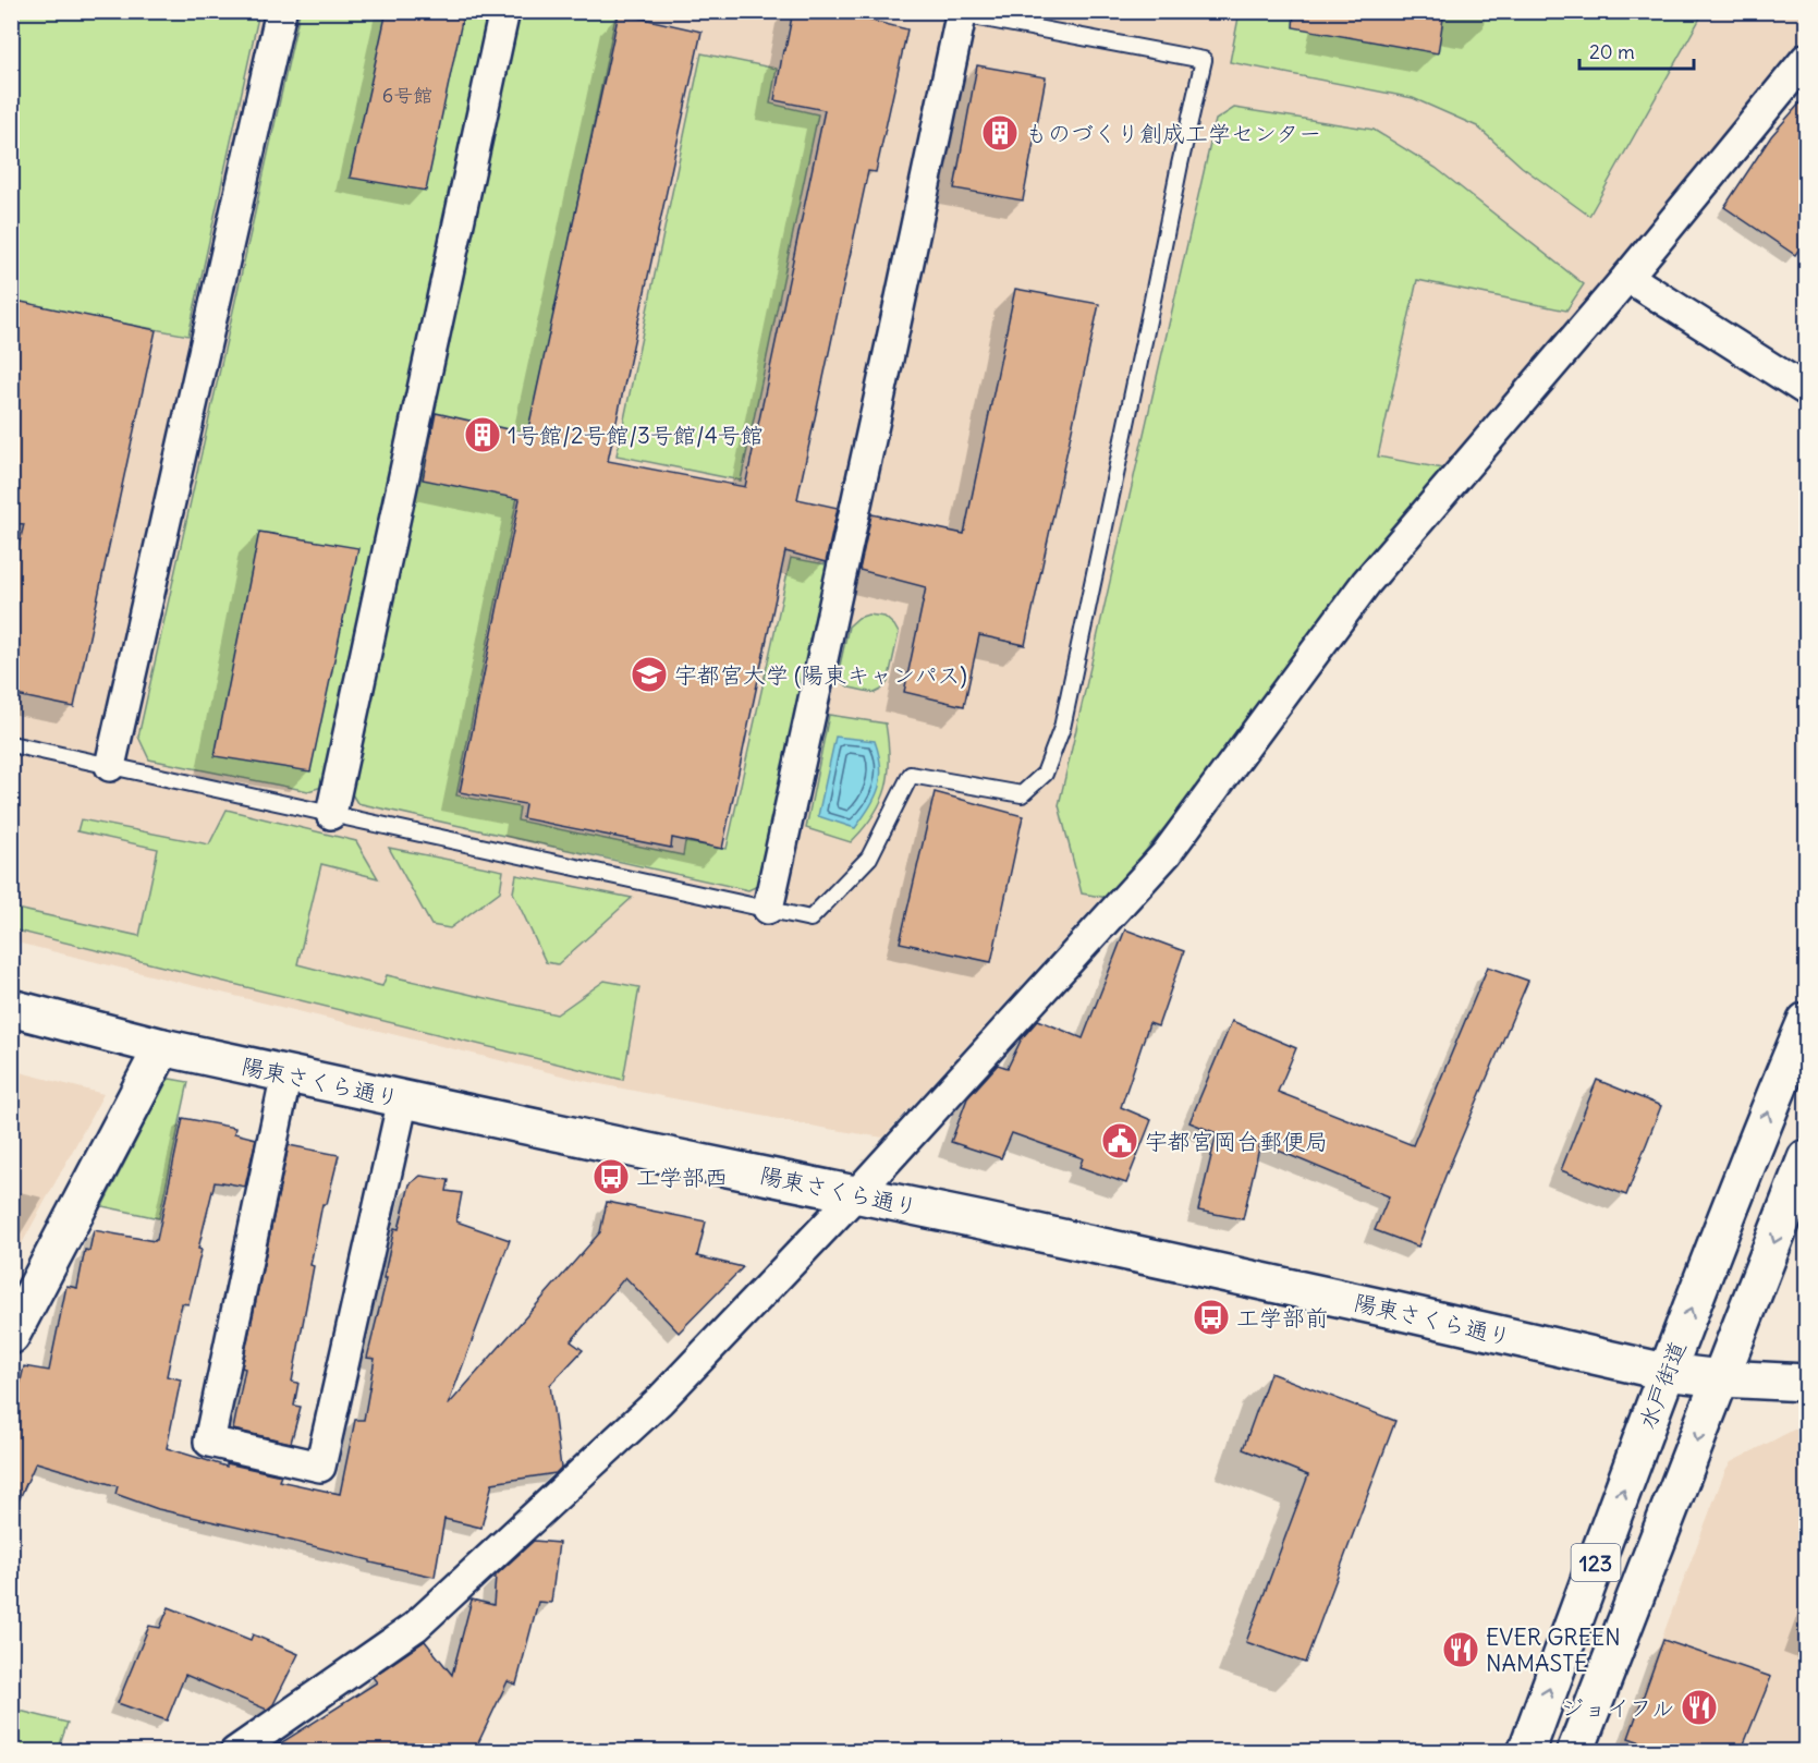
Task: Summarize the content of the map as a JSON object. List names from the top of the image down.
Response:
{
  "streets": {
    "main road": ["陽東さくら通り", "水戸街道", "123"]
  },
  "crossings": [
    ["陽東さくら通り", "水戸街道"],
    ["陽東さくら通り", "123"]
  ],
  "places": {
    "building": ["ものづくり創成工学センター", "1号館/2号館/3号館/4号館"],
    "school or university": ["宇都宮大学 (陽東キャンパス)"],
    "public building": ["宇都宮岡台郵便局"],
    "bus stop": ["工学部西", "工学部前"],
    "restaurant": ["EVER GREEN NAMASTE", "ジョイフル"]
  },
  "house_numbers": ["6号館"],
  "scale_bar": "20 m"
}
